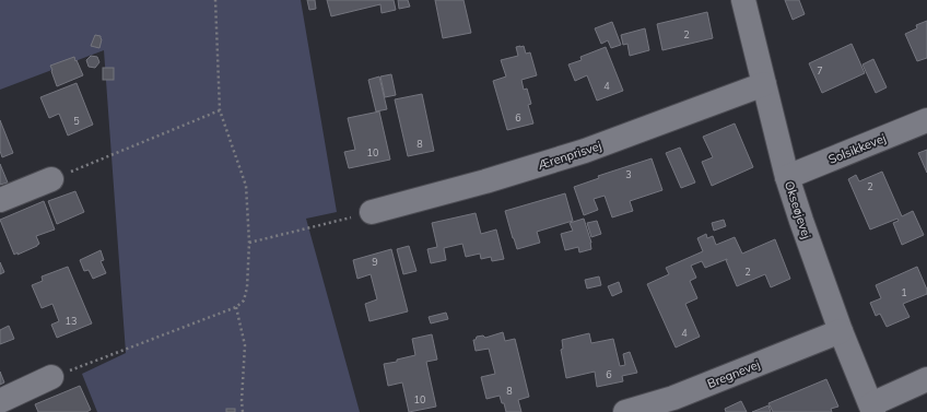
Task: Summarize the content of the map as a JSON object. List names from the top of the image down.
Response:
{
  "streets": {
    "street": [
      "Solsikkevej",
      "Ærenprisvej",
      "Okseøjevej",
      "Bregnevej"
    ]
  },
  "crossings": [
    ["Solsikkevej", "Okseøjevej"],
    ["Ærenprisvej", "Okseøjevej"],
    ["Okseøjevej", "Bregnevej"]
  ],
  "house_numbers": [
    "2",
    "7",
    "4",
    "6",
    "5",
    "8",
    "10",
    "3",
    "2",
    "9",
    "2",
    "1",
    "13",
    "4",
    "6",
    "8",
    "10"
  ]
}
